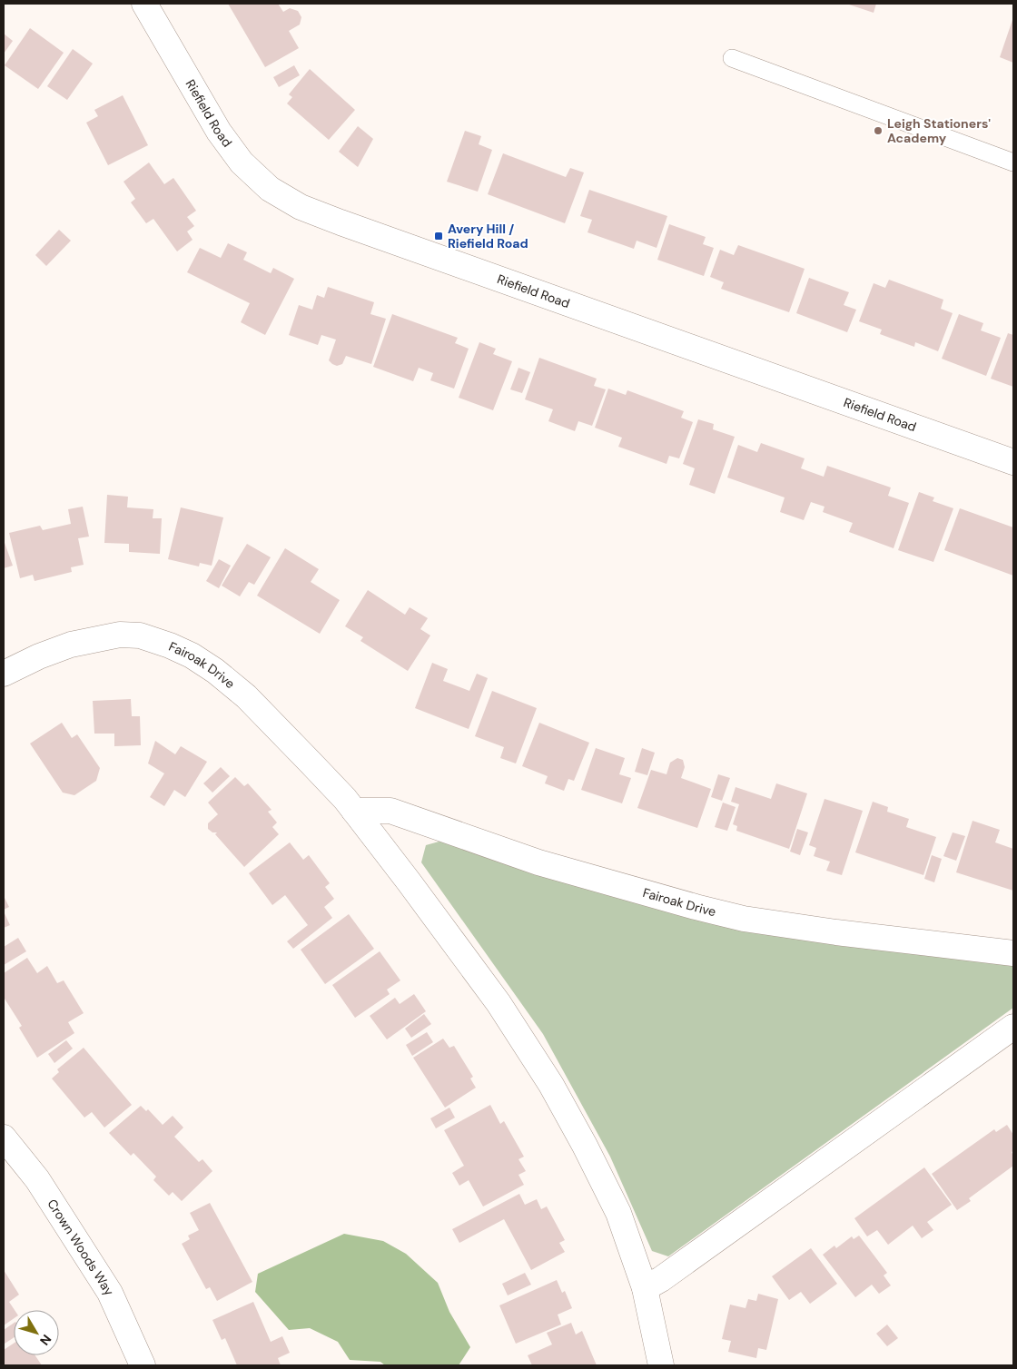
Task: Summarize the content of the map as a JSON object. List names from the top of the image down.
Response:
{
  "streets": {
    "street": ["Riefield Road", "Fairoak Drive", "Crown Woods Way"]
  },
  "places": {
    "other": ["Leigh Stationers' Academy"],
    "transit": ["Avery Hill / Riefield Road"]
  },
  "north": "bottom right"
}
